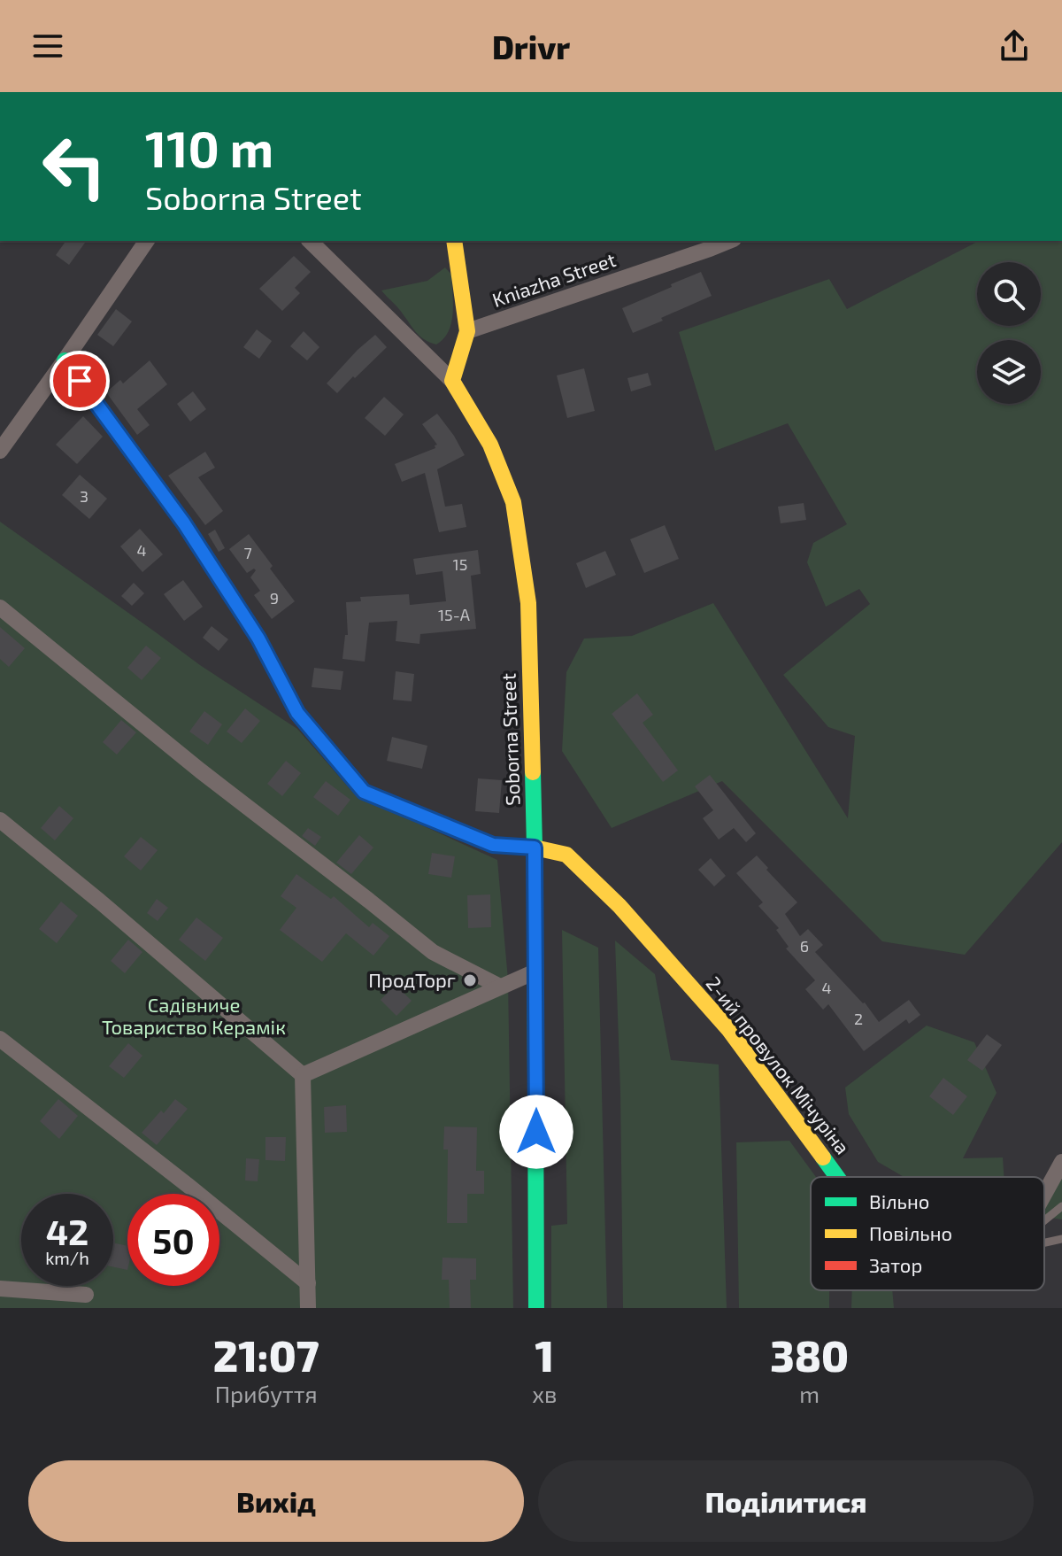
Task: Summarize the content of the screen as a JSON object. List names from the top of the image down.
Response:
{
  "streets": {
    "street": ["Kniazha Street", "Soborna Street", "2-ий провулок Мічуріна"]
  },
  "crossings": [
    ["Soborna Street", "2-ий провулок Мічуріна"]
  ],
  "parks": ["Садівниче Товариство Керамік"],
  "places": ["ПродТорг"],
  "house_numbers": [
    "3",
    "4",
    "7",
    "15",
    "9",
    "15-А",
    "6",
    "4",
    "2"
  ],
  "legend": ["Вільно", "Повільно", "Затор"],
  "page": {
    "header": "Drivr",
    "turn": ["110 m", "Soborna Street"],
    "speed": "42 km/h",
    "limit": "50",
    "eta": [
      "21:07",
      "Прибуття",
      "1",
      "хв",
      "380",
      "m"
    ],
    "buttons": ["Вихід", "Поділитися"]
  }
}
